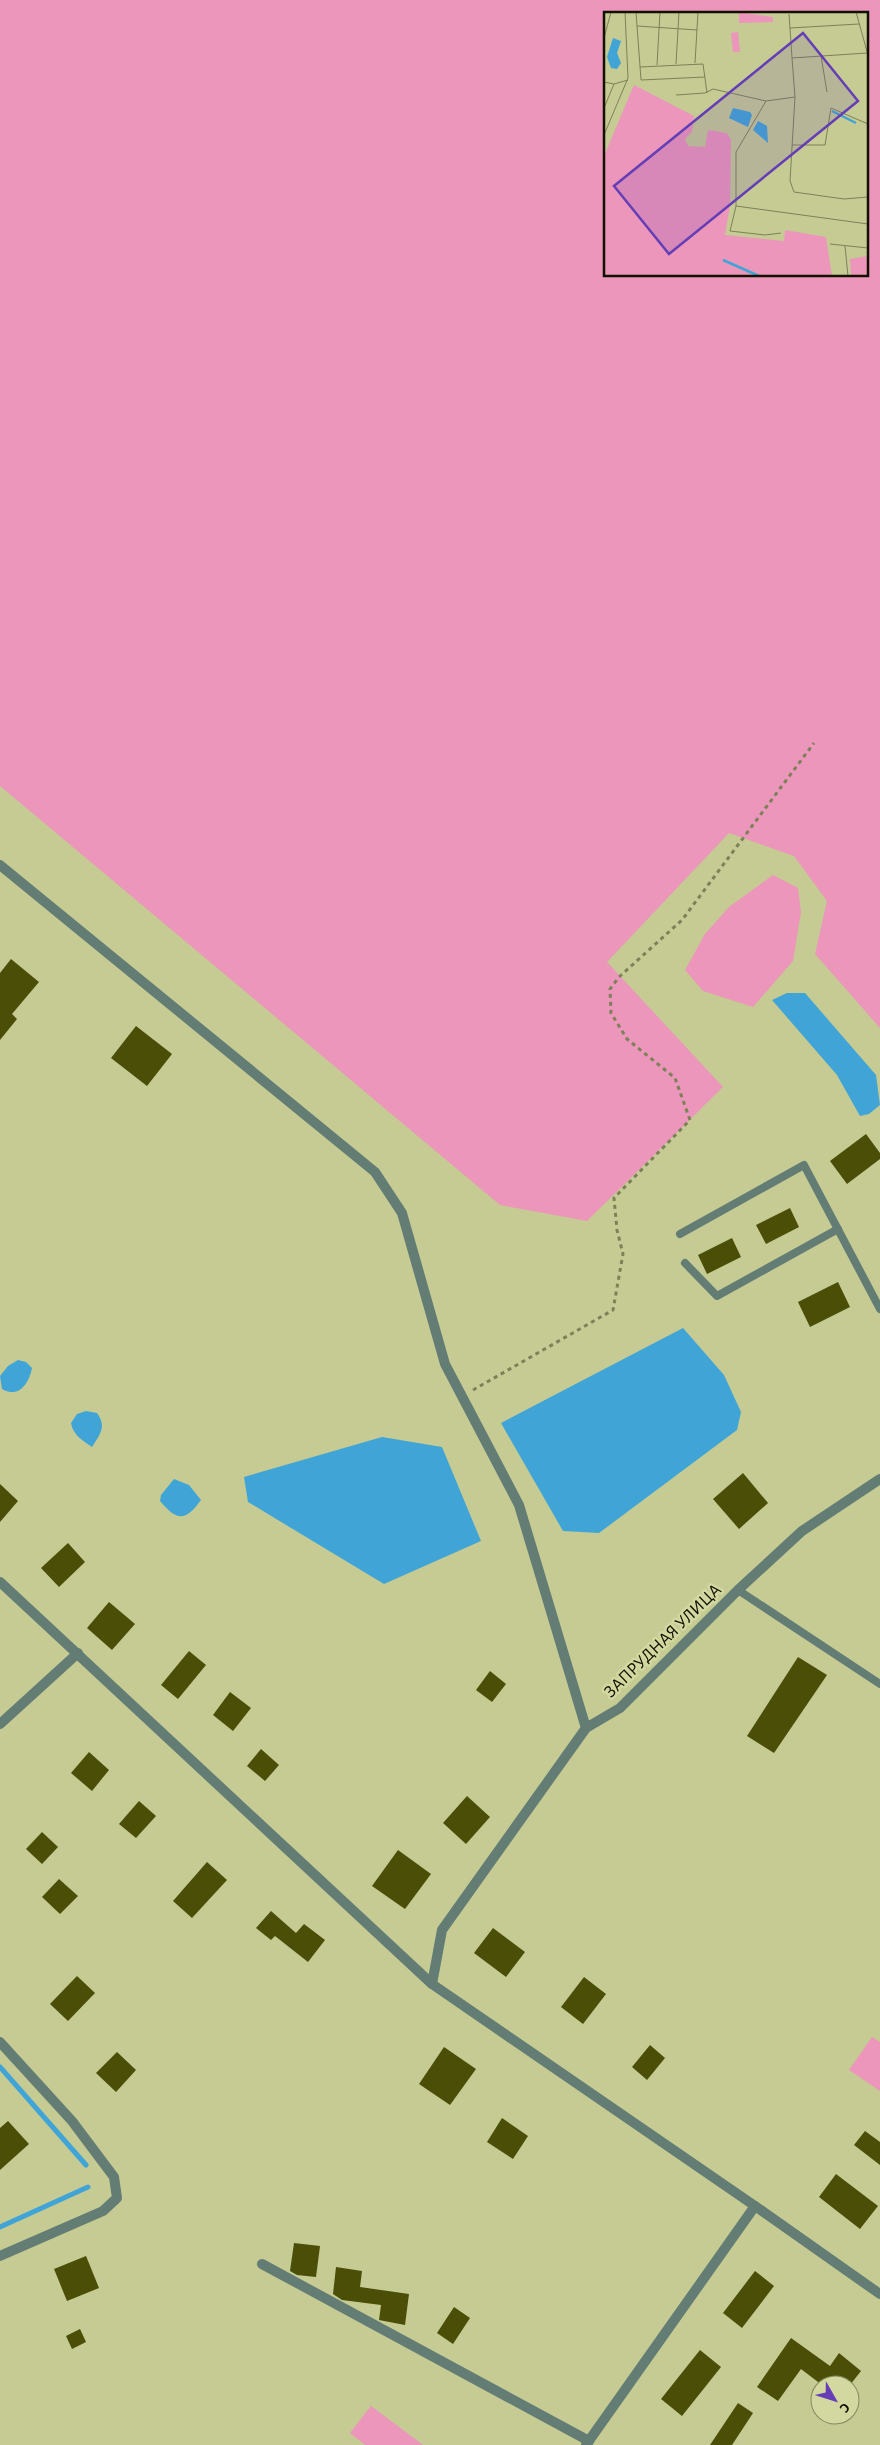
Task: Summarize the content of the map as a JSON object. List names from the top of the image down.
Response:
{
  "streets": {
    "street": ["ЗАПРУДНАЯ УЛИЦА"]
  },
  "north": "bottom right"
}
